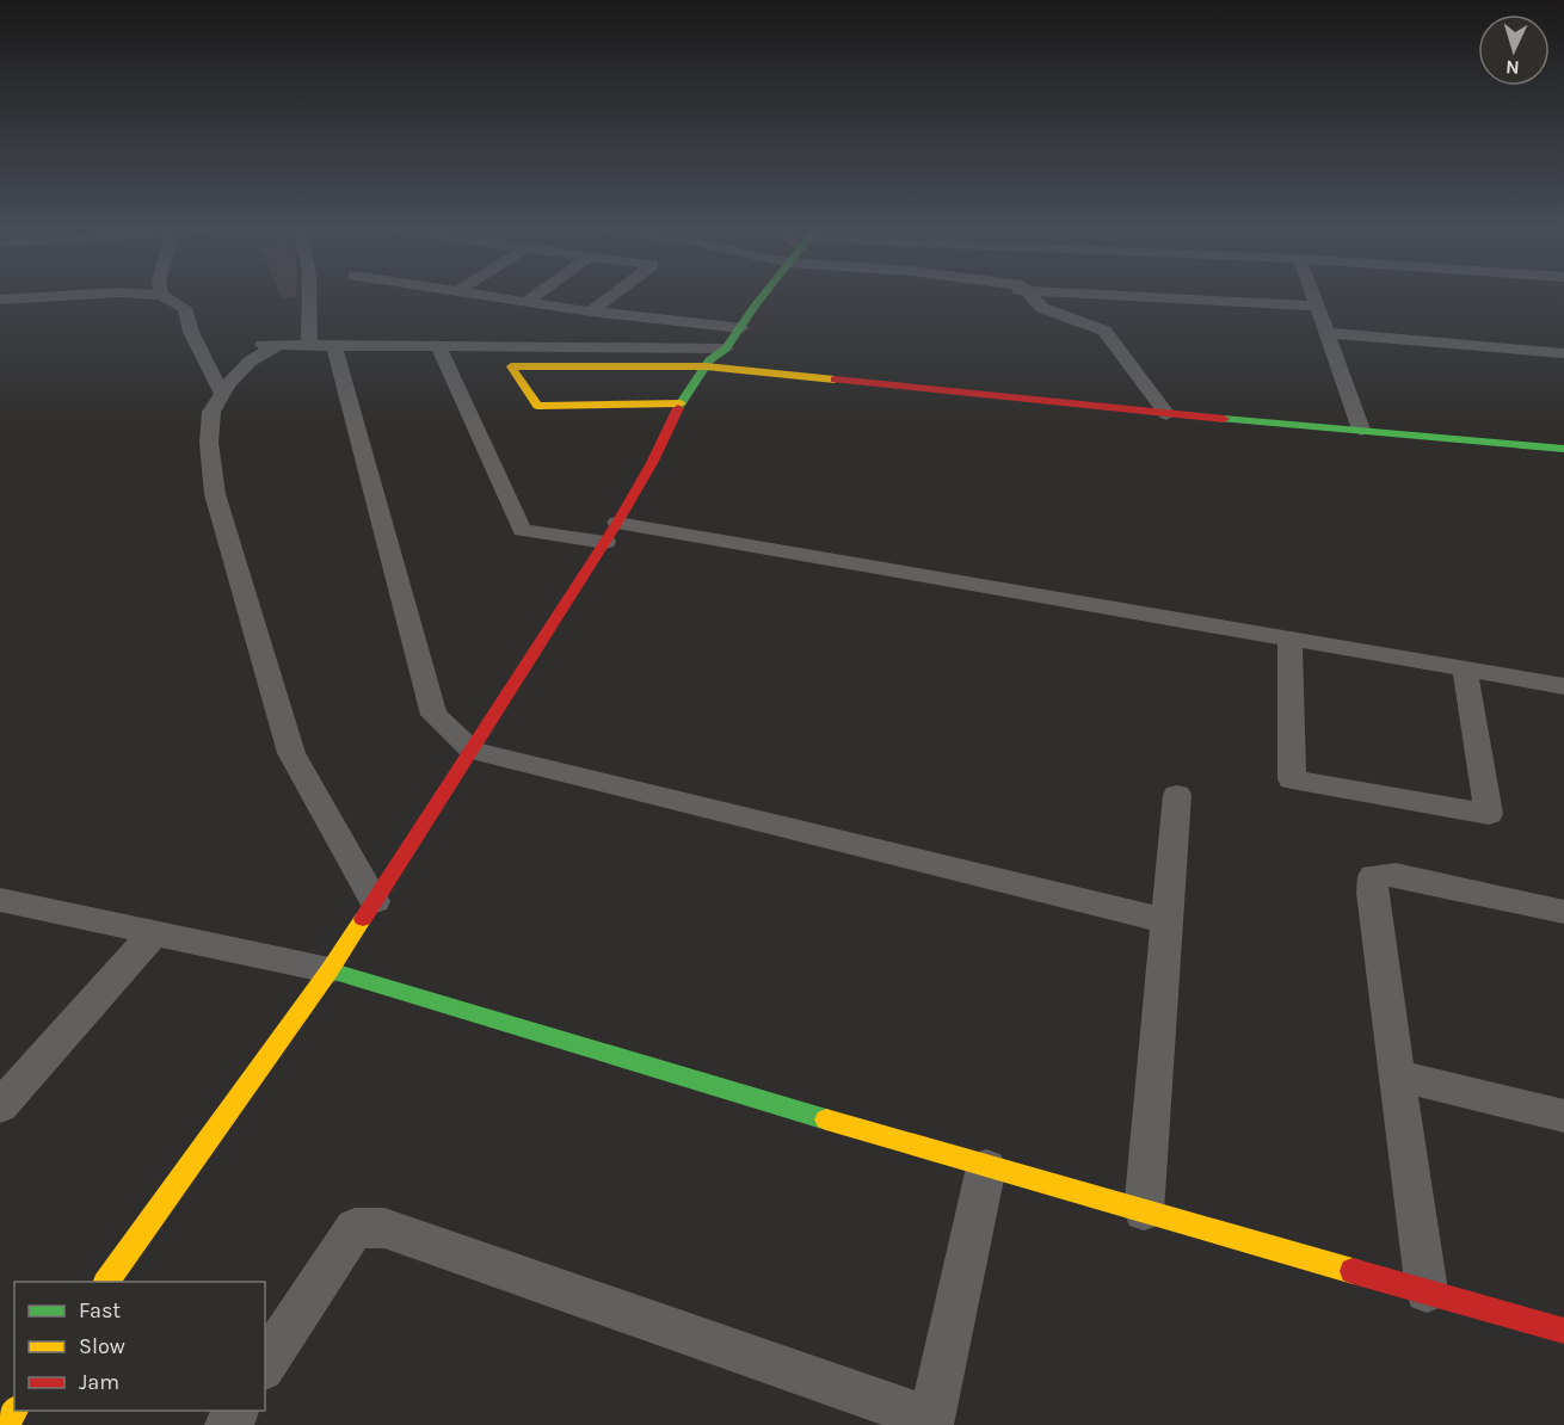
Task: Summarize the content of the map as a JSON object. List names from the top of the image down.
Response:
{
  "legend": ["Fast", "Slow", "Jam"],
  "north": "bottom"
}
